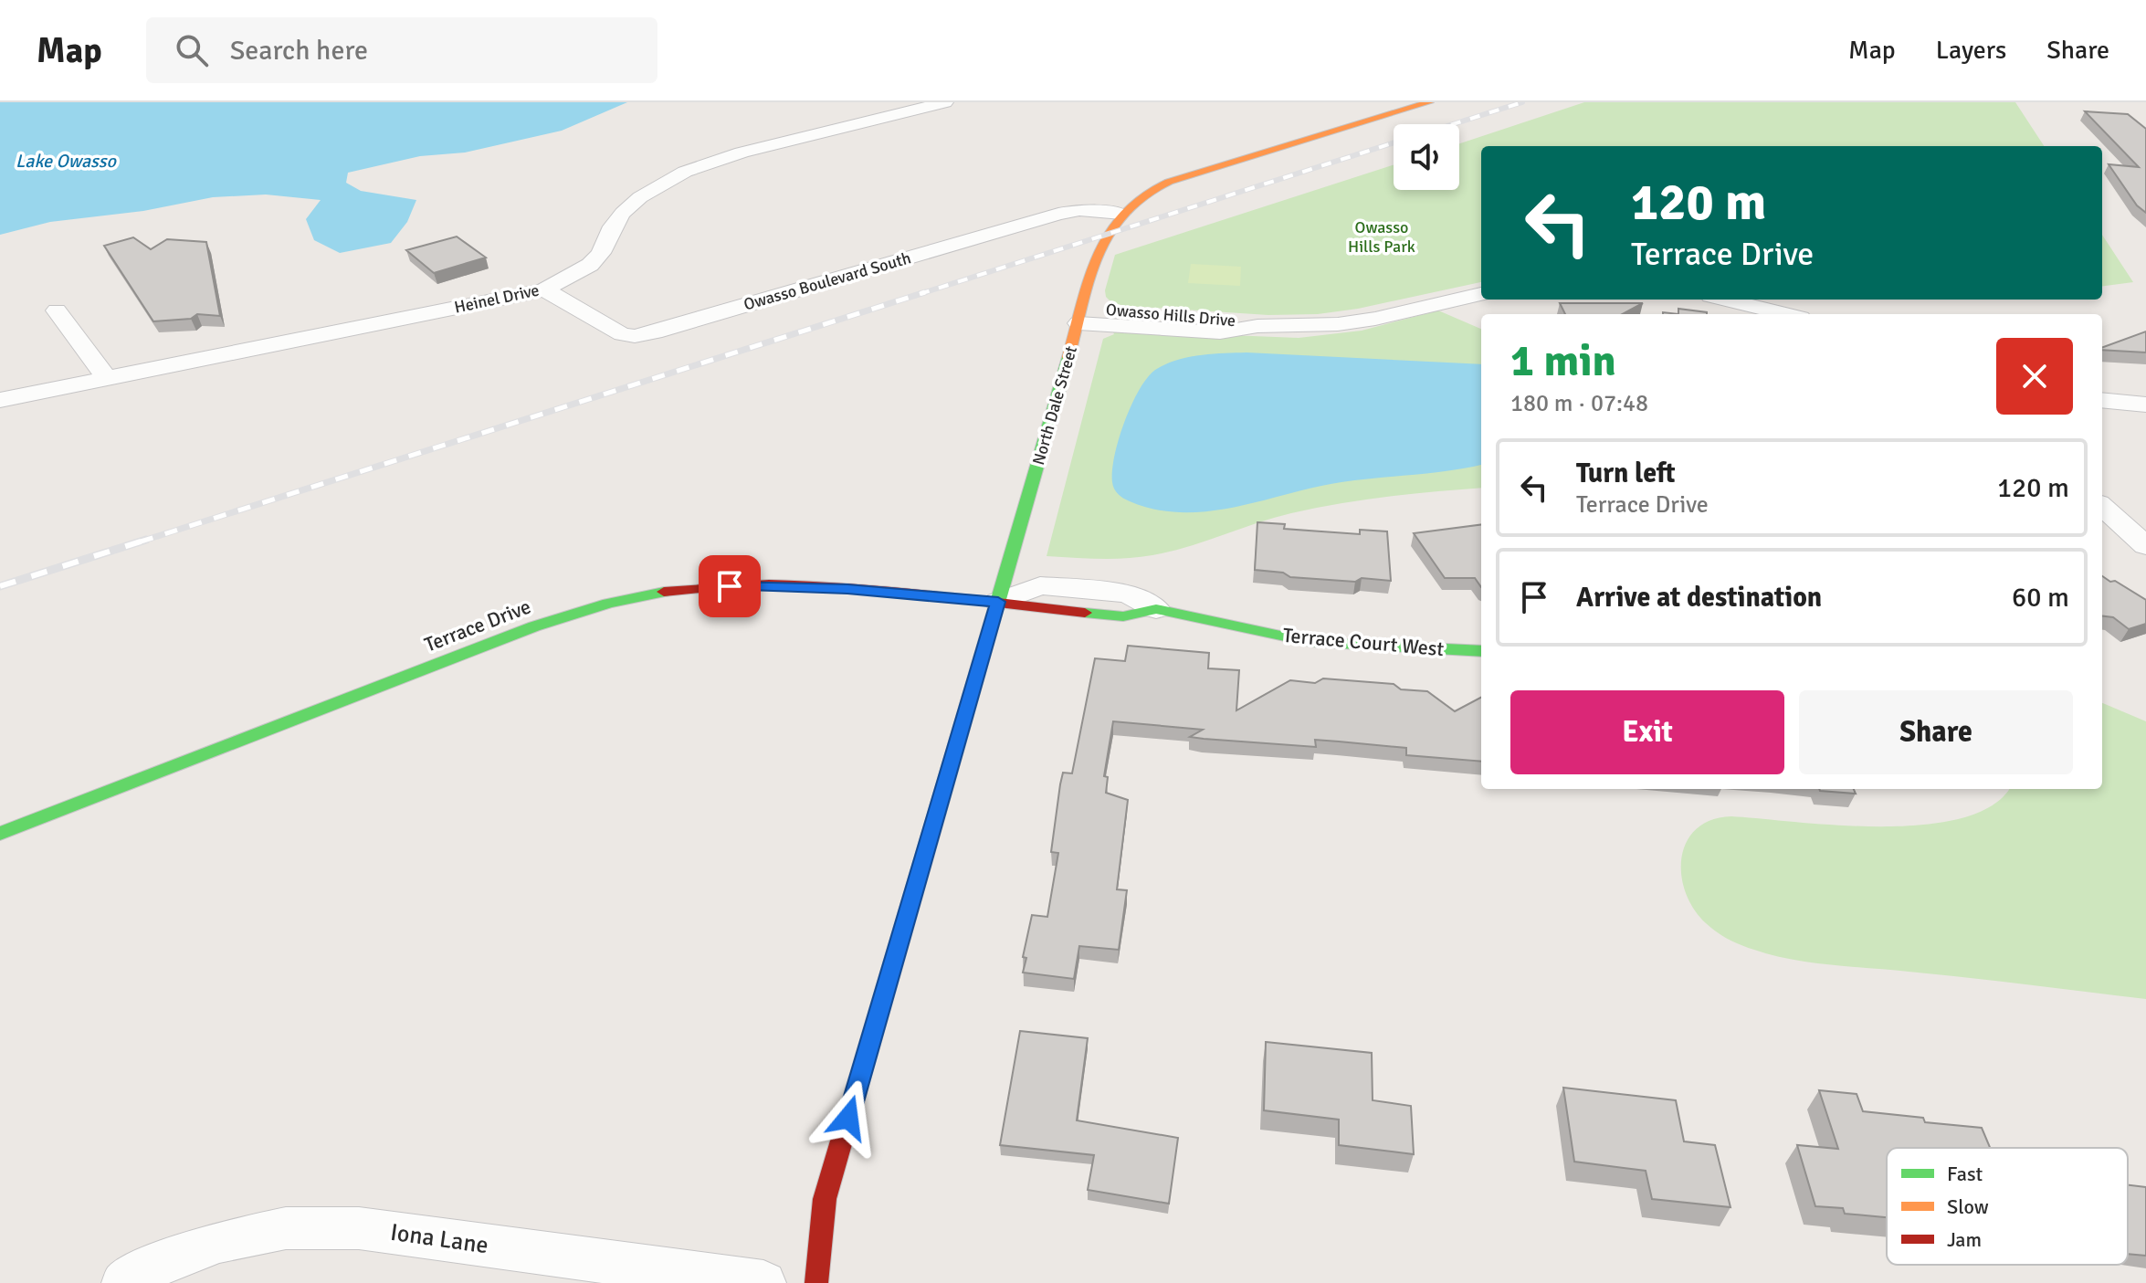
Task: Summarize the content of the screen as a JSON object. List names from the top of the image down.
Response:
{
  "streets": {
    "street": [
      "Owasso Boulevard South",
      "Heinel Drive",
      "Owasso Hills Drive",
      "North Dale Street",
      "Terrace Drive",
      "Terrace Court West",
      "Iona Lane"
    ]
  },
  "crossings": [
    ["Owasso Boulevard South", "Heinel Drive"],
    ["Owasso Boulevard South", "North Dale Street"],
    ["Owasso Hills Drive", "North Dale Street"],
    ["North Dale Street", "Terrace Drive"],
    ["North Dale Street", "Terrace Court West"],
    ["Terrace Drive", "Terrace Court West"]
  ],
  "water": ["Lake Owasso"],
  "parks": ["Owasso Hills Park"],
  "legend": ["Fast", "Slow", "Jam"],
  "page": {
    "header": "Map",
    "search": "Search here",
    "nav": ["Map", "Layers", "Share"],
    "turn": ["120 m", "Terrace Drive"],
    "heading": ["1 min", "180 m · 07:48"],
    "list": [
      {
        "name": "Turn left",
        "note": "Terrace Drive",
        "value": "120 m"
      },
      {
        "name": "Arrive at destination",
        "value": "60 m"
      }
    ],
    "buttons": ["Exit", "Share"]
  }
}
